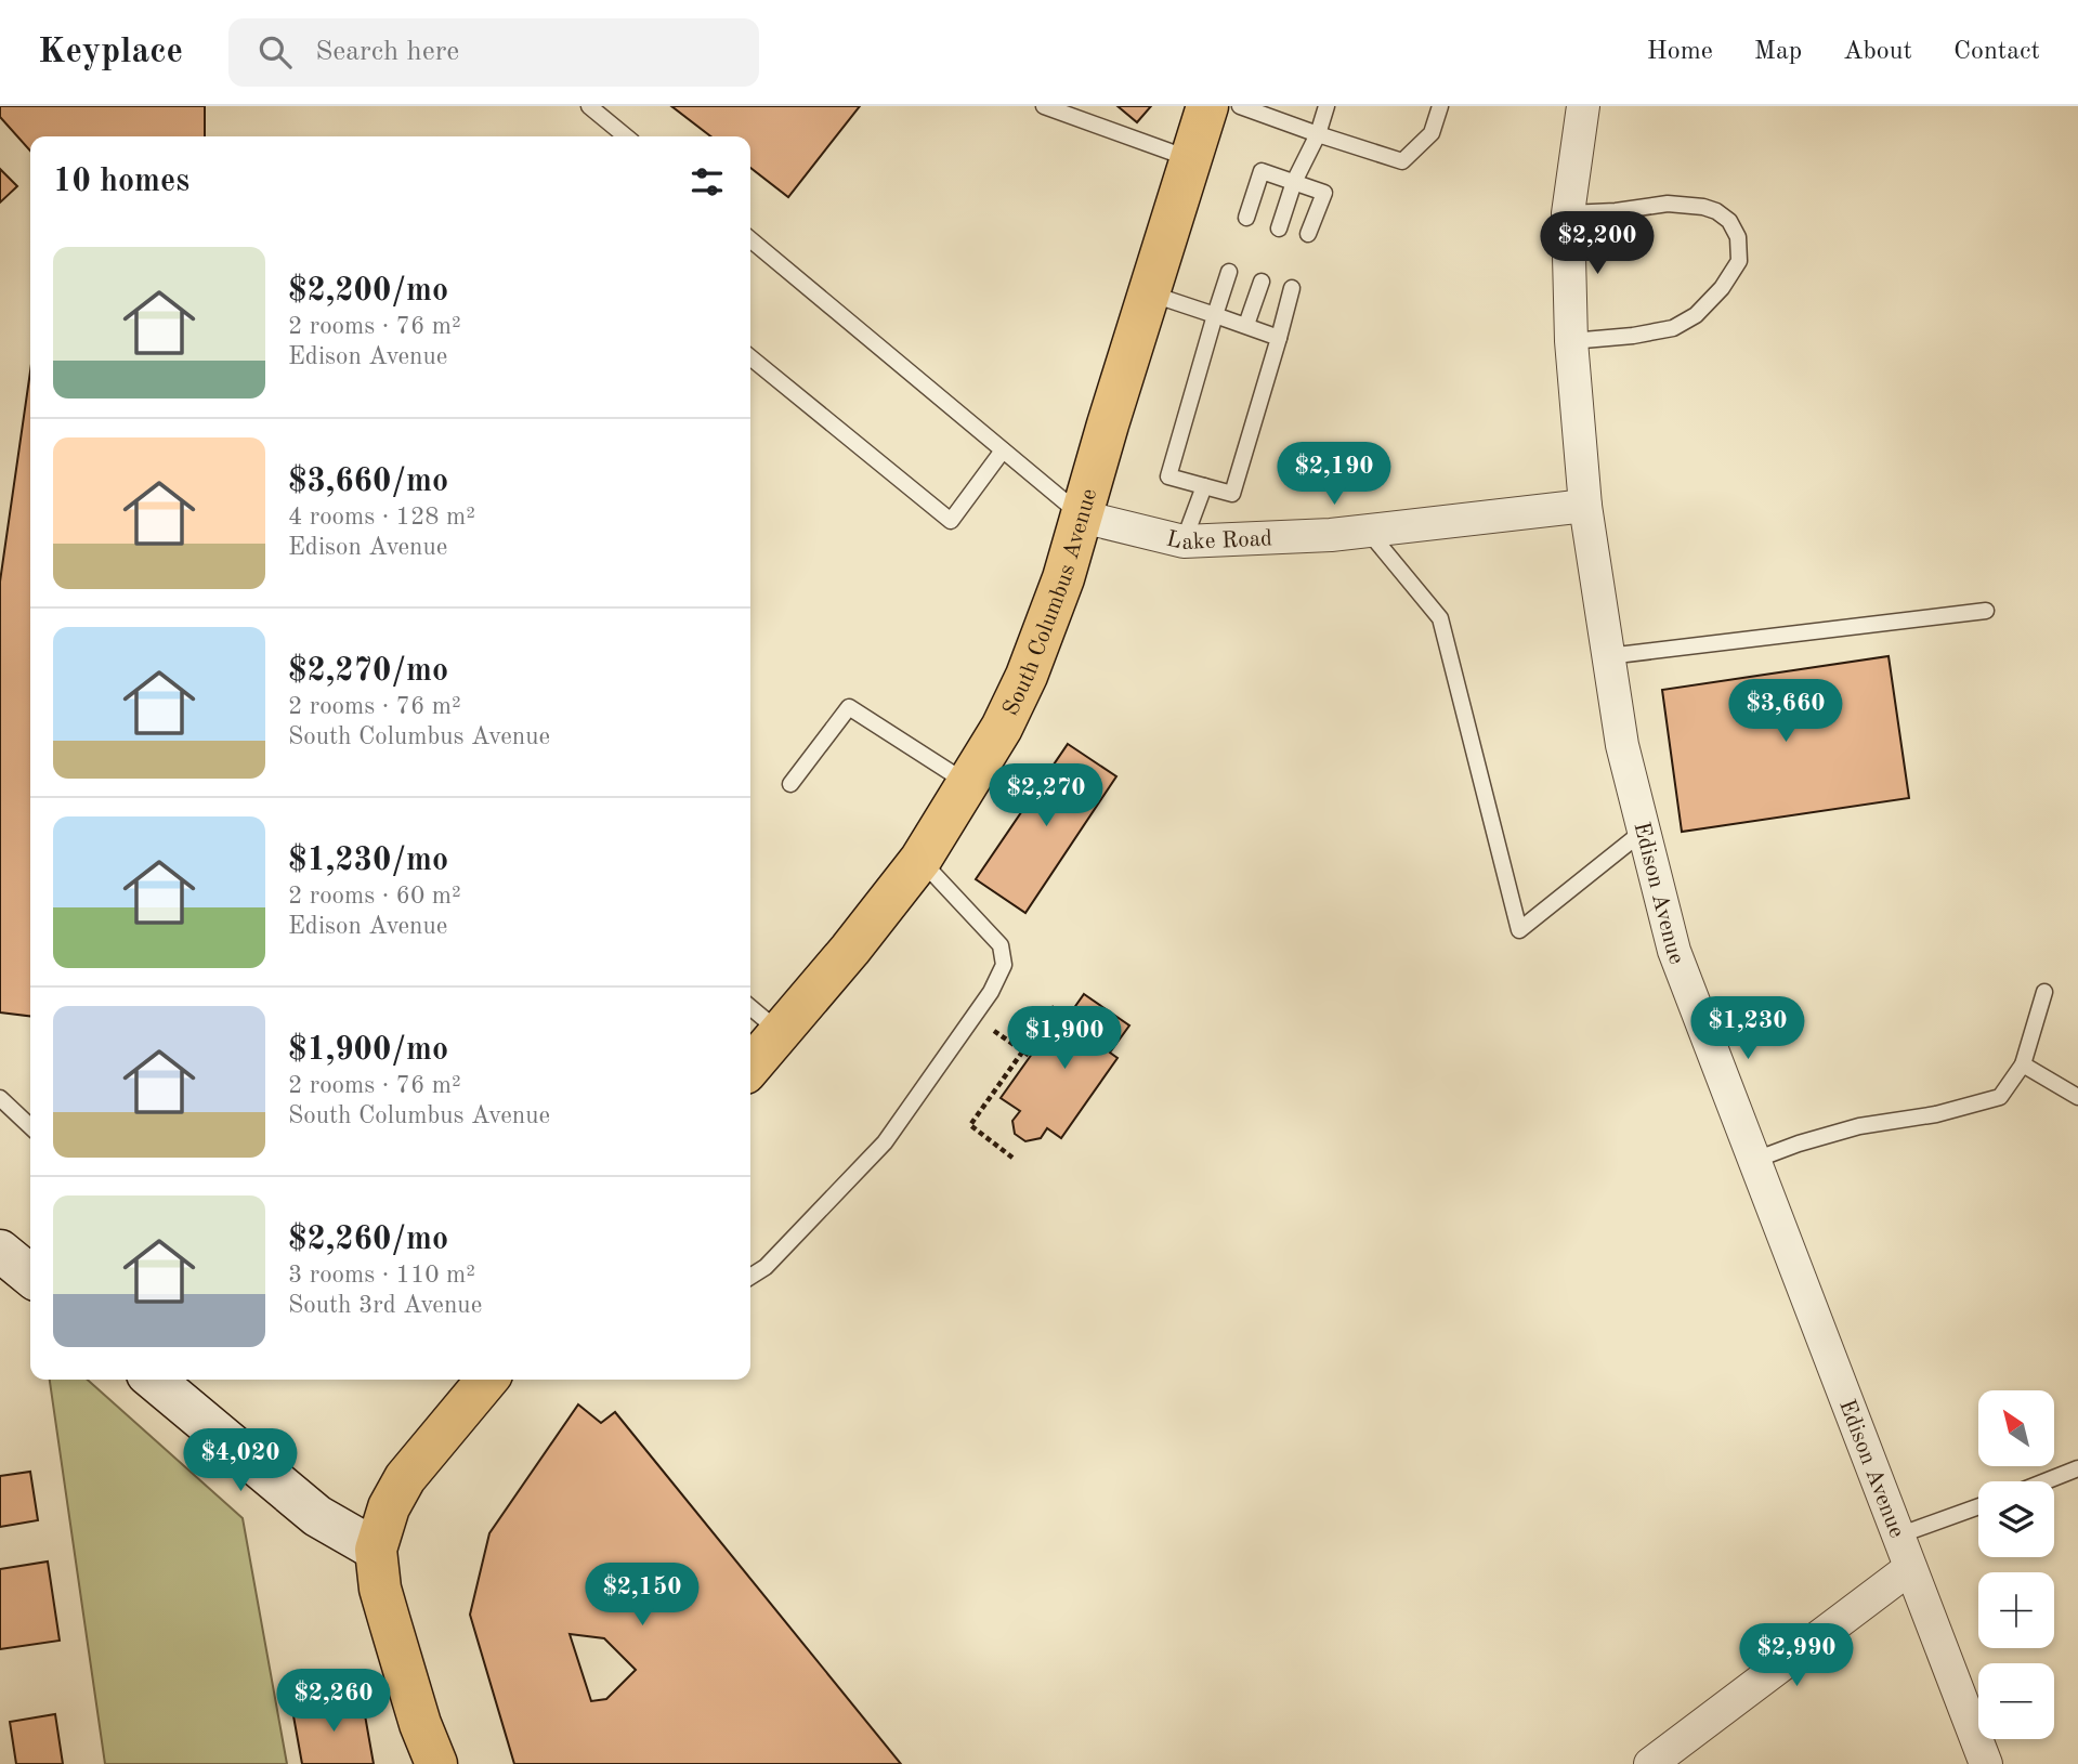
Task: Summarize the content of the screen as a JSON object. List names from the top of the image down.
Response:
{
  "streets": {
    "main road": ["South Columbus Avenue"],
    "street": ["Lake Road", "Edison Avenue"]
  },
  "crossings": [
    ["Lake Road", "South Columbus Avenue"],
    ["Lake Road", "Edison Avenue"]
  ],
  "north": "top left",
  "page": {
    "header": "Keyplace",
    "search": "Search here",
    "nav": [
      "Home",
      "Map",
      "About",
      "Contact"
    ],
    "heading": "10 homes",
    "price": [
      "$2,200",
      "$2,190",
      "$3,660",
      "$2,270",
      "$1,230",
      "$1,900",
      "$4,020",
      "$2,150",
      "$2,990",
      "$2,260"
    ],
    "list": [
      {
        "name": "$2,200/mo",
        "note": "2 rooms · 76 m² · Edison Avenue"
      },
      {
        "name": "$3,660/mo",
        "note": "4 rooms · 128 m² · Edison Avenue"
      },
      {
        "name": "$2,270/mo",
        "note": "2 rooms · 76 m² · South Columbus Avenue"
      },
      {
        "name": "$1,230/mo",
        "note": "2 rooms · 60 m² · Edison Avenue"
      },
      {
        "name": "$1,900/mo",
        "note": "2 rooms · 76 m² · South Columbus Avenue"
      },
      {
        "name": "$2,260/mo",
        "note": "3 rooms · 110 m² · South 3rd Avenue"
      }
    ],
    "map_buttons": ["+", "−"]
  }
}
